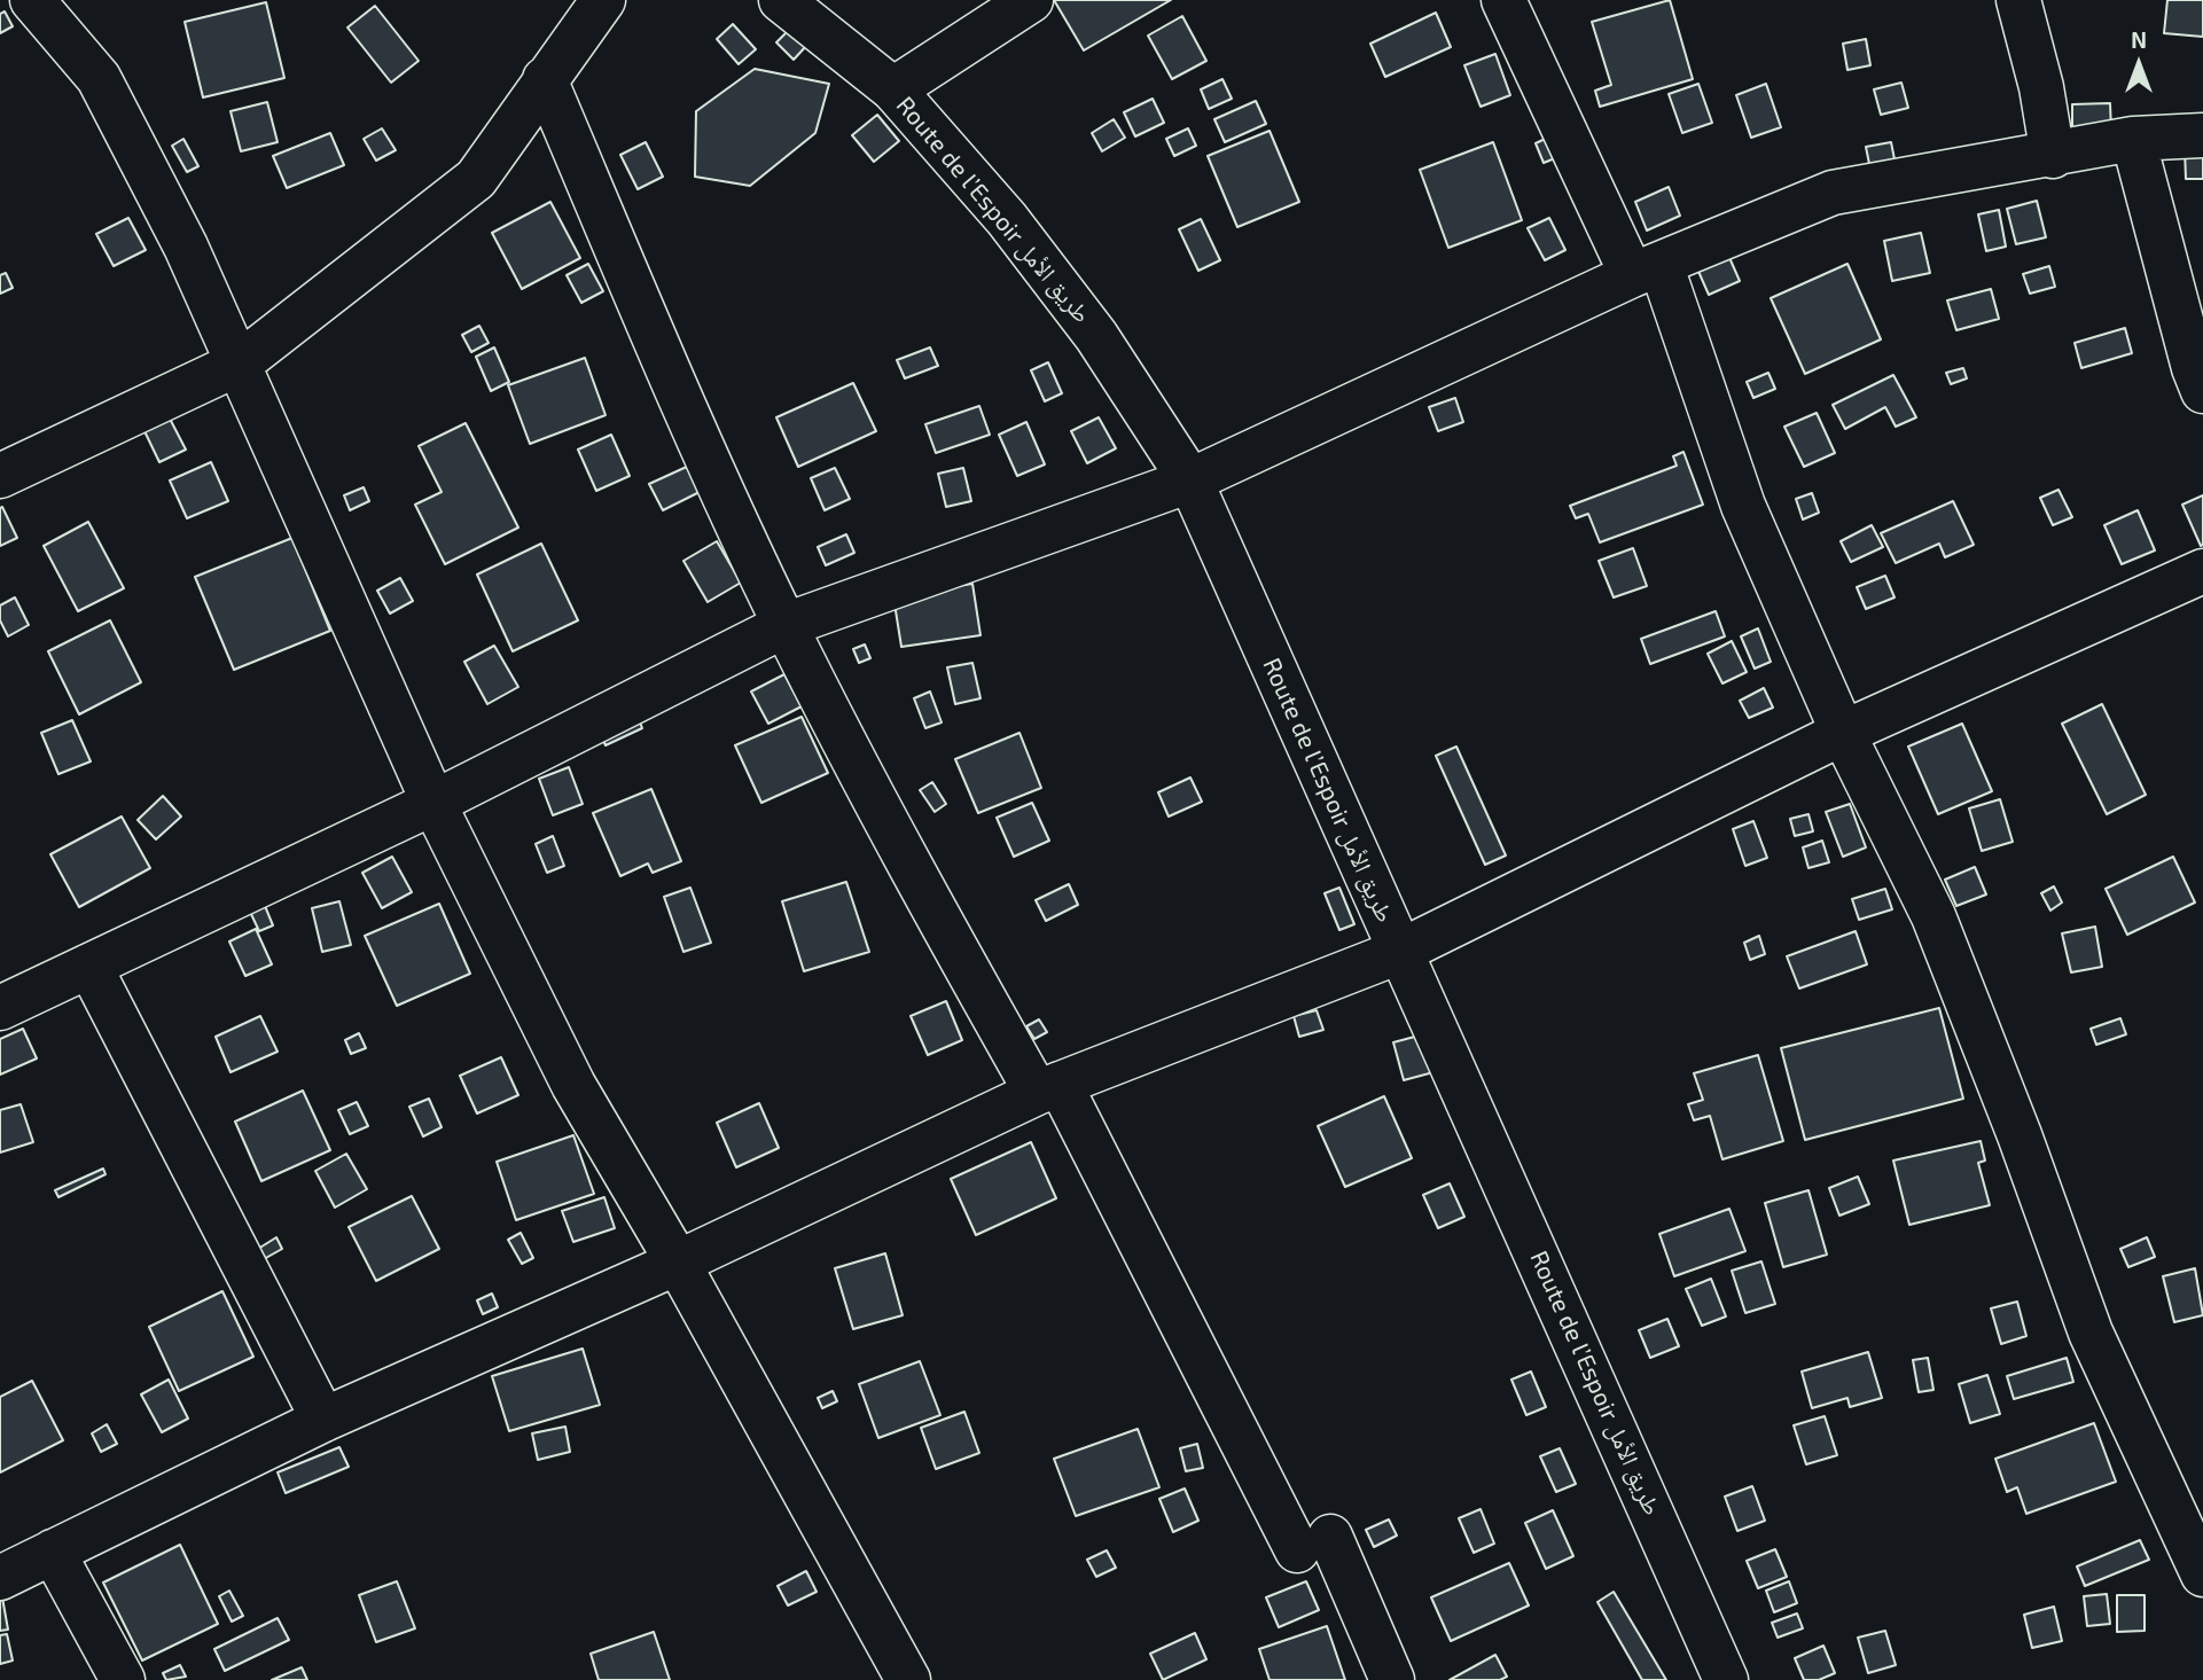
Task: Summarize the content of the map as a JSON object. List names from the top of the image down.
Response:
{
  "streets": {
    "main road": ["Route de l’Espoir طريق الأمل"]
  },
  "north": "top"
}
